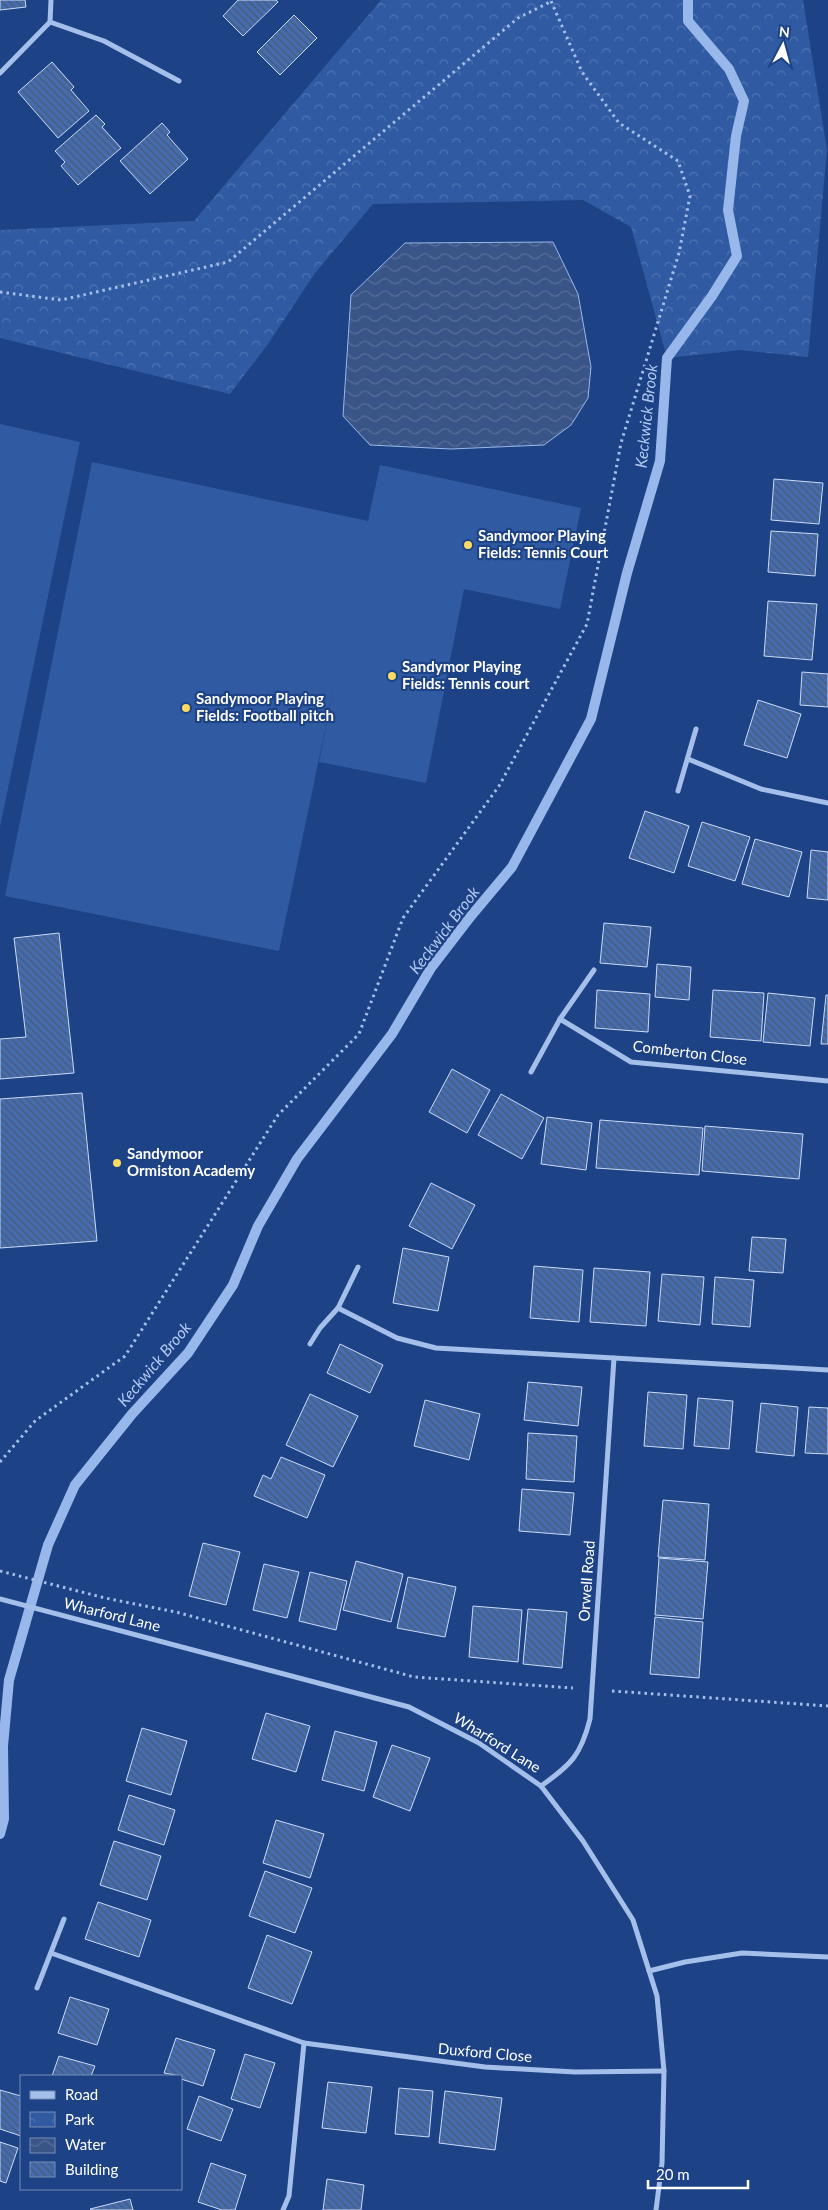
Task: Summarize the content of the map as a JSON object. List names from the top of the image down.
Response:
{
  "streets": {
    "street": [
      "Comberton Close",
      "Orwell Road",
      "Wharford Lane",
      "Duxford Close"
    ]
  },
  "crossings": [
    ["Orwell Road", "Wharford Lane"],
    ["Wharford Lane", "Duxford Close"]
  ],
  "water": ["Keckwick Brook"],
  "places": [
    "Sandymoor Playing Fields: Tennis Court",
    "Sandymor Playing Fields: Tennis court",
    "Sandymoor Playing Fields: Football pitch",
    "Sandymoor Ormiston Academy"
  ],
  "legend": [
    "Road",
    "Park",
    "Water",
    "Building"
  ],
  "scale_bar": "20 m",
  "north": "top"
}
